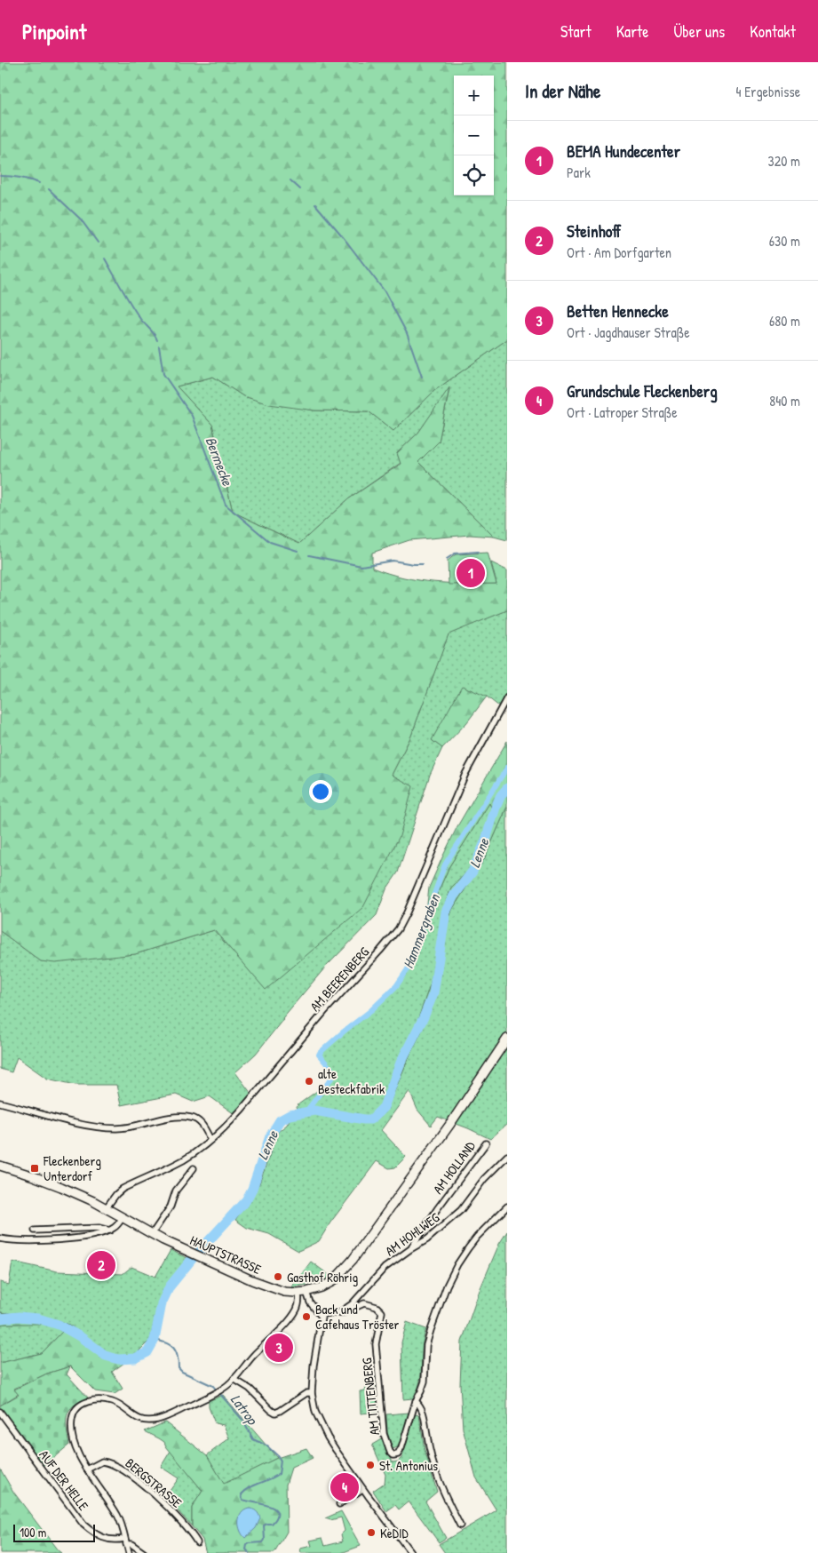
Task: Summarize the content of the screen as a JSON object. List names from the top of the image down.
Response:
{
  "streets": {
    "main road": ["HAUPTSTRASSE"],
    "street": [
      "AM BEERENBERG",
      "AM HOLLAND",
      "AM HOHLWEG",
      "AM TITTENBERG",
      "AUF DER HELLE",
      "BERGSTRASSE"
    ]
  },
  "crossings": [
    ["AM BEERENBERG", "HAUPTSTRASSE"],
    ["AM HOLLAND", "AM HOHLWEG"],
    ["AM HOHLWEG", "AM TITTENBERG"]
  ],
  "water": [
    "Bermecke",
    "Lenne",
    "Hammergraben",
    "Latrop"
  ],
  "places": {
    "other": [
      "alte Besteckfabrik",
      "Gasthof Röhrig",
      "Back und Cafehaus Tröster",
      "St. Antonius",
      "KeDID"
    ],
    "transit": ["Fleckenberg Unterdorf"]
  },
  "scale_bar": "100 m",
  "page": {
    "header": "Pinpoint",
    "nav": [
      "Start",
      "Karte",
      "Über uns",
      "Kontakt"
    ],
    "heading": ["In der Nähe", "4 Ergebnisse"],
    "map_buttons": ["+", "−"],
    "list": [
      {
        "mark": "1",
        "name": "BEMA Hundecenter",
        "note": "Park",
        "value": "320 m"
      },
      {
        "mark": "2",
        "name": "Steinhoff",
        "note": "Ort · Am Dorfgarten",
        "value": "630 m"
      },
      {
        "mark": "3",
        "name": "Betten Hennecke",
        "note": "Ort · Jagdhauser Straße",
        "value": "680 m"
      },
      {
        "mark": "4",
        "name": "Grundschule Fleckenberg",
        "note": "Ort · Latroper Straße",
        "value": "840 m"
      }
    ],
    "pins": [
      "1",
      "2",
      "3",
      "4"
    ],
    "scale": "100 m"
  }
}
